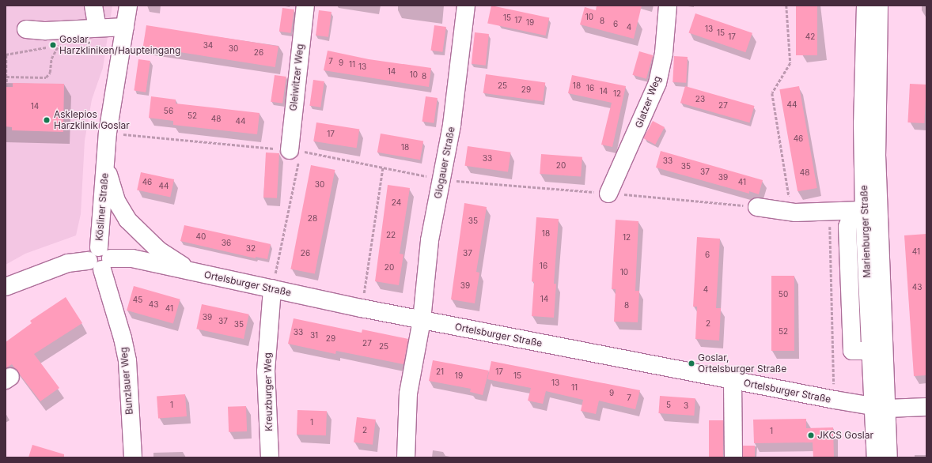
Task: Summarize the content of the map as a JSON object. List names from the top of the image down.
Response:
{
  "streets": {
    "street": [
      "Gleiwitzer Weg",
      "Glatzer Weg",
      "Glogauer Straße",
      "Kösliner Straße",
      "Marienburger Straße",
      "Ortelsburger Straße",
      "Bunzlauer Weg",
      "Kreuzburger Weg"
    ]
  },
  "crossings": [
    ["Glogauer Straße", "Ortelsburger Straße"],
    ["Kösliner Straße", "Ortelsburger Straße"],
    ["Kösliner Straße", "Bunzlauer Weg"],
    ["Marienburger Straße", "Ortelsburger Straße"],
    ["Ortelsburger Straße", "Bunzlauer Weg"],
    ["Ortelsburger Straße", "Kreuzburger Weg"]
  ],
  "places": [
    "Goslar, Harzkliniken/Haupteingang",
    "Asklepios Harzklinik Goslar",
    "Goslar, Ortelsburger Straße",
    "JKCS Goslar"
  ],
  "house_numbers": [
    "10",
    "15",
    "17",
    "8",
    "19",
    "6",
    "4",
    "13",
    "15",
    "17",
    "42",
    "34",
    "30",
    "26",
    "7",
    "9",
    "11",
    "13",
    "14",
    "10",
    "8",
    "25",
    "18",
    "16",
    "29",
    "14",
    "12",
    "23",
    "44",
    "27",
    "14",
    "56",
    "52",
    "48",
    "44",
    "17",
    "46",
    "18",
    "33",
    "33",
    "20",
    "35",
    "37",
    "48",
    "39",
    "46",
    "41",
    "30",
    "44",
    "24",
    "28",
    "35",
    "18",
    "22",
    "40",
    "12",
    "36",
    "32",
    "41",
    "26",
    "37",
    "6",
    "16",
    "20",
    "10",
    "39",
    "43",
    "4",
    "50",
    "14",
    "45",
    "43",
    "8",
    "41",
    "39",
    "37",
    "2",
    "35",
    "52",
    "33",
    "31",
    "29",
    "27",
    "25",
    "21",
    "17",
    "19",
    "15",
    "13",
    "11",
    "9",
    "7",
    "1",
    "5",
    "3",
    "1",
    "2",
    "1"
  ]
}
